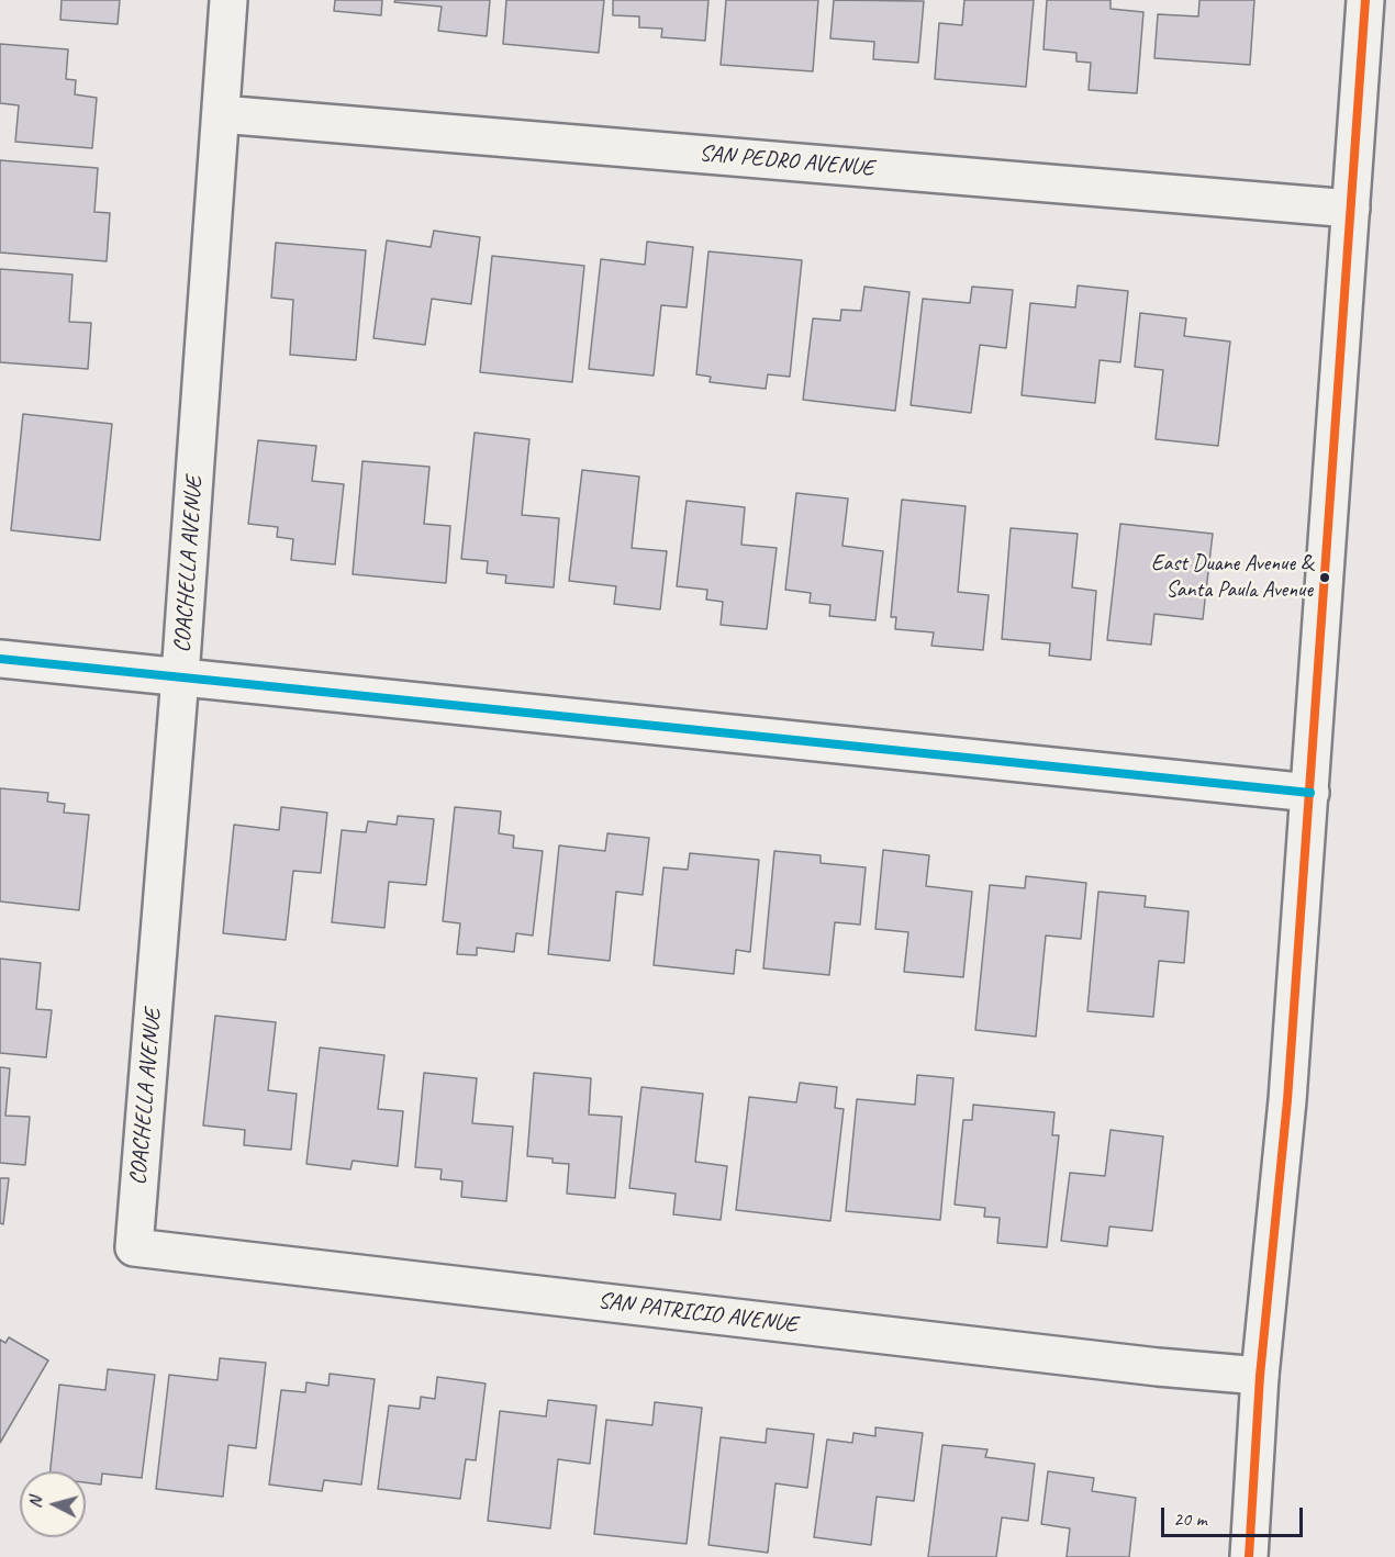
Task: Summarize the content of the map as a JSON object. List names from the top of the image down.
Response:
{
  "streets": {
    "street": ["SAN PEDRO AVENUE", "COACHELLA AVENUE", "SAN PATRICIO AVENUE"]
  },
  "crossings": [
    ["SAN PEDRO AVENUE", "COACHELLA AVENUE"],
    ["COACHELLA AVENUE", "SAN PATRICIO AVENUE"]
  ],
  "places": ["East Duane Avenue & Santa Paula Avenue"],
  "scale_bar": "20 m",
  "north": "left"
}
